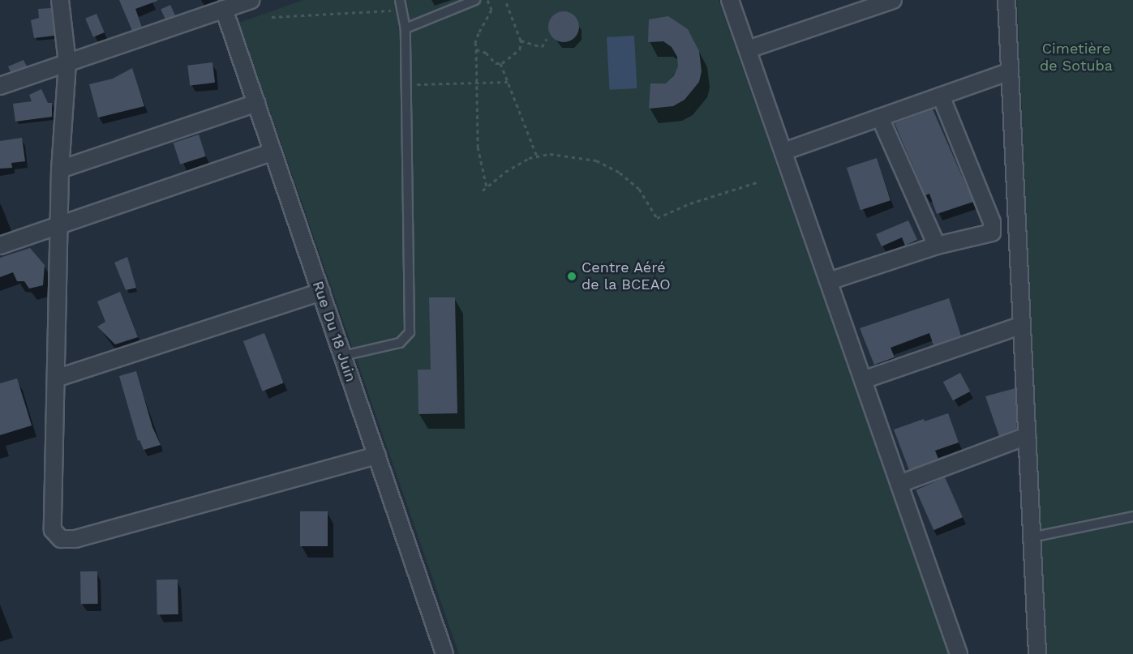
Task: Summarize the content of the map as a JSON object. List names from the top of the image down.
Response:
{
  "streets": {
    "street": ["Rue Du 18 Juin"]
  },
  "parks": ["Cimetière de Sotuba"],
  "places": ["Centre Aéré de la BCEAO"]
}
